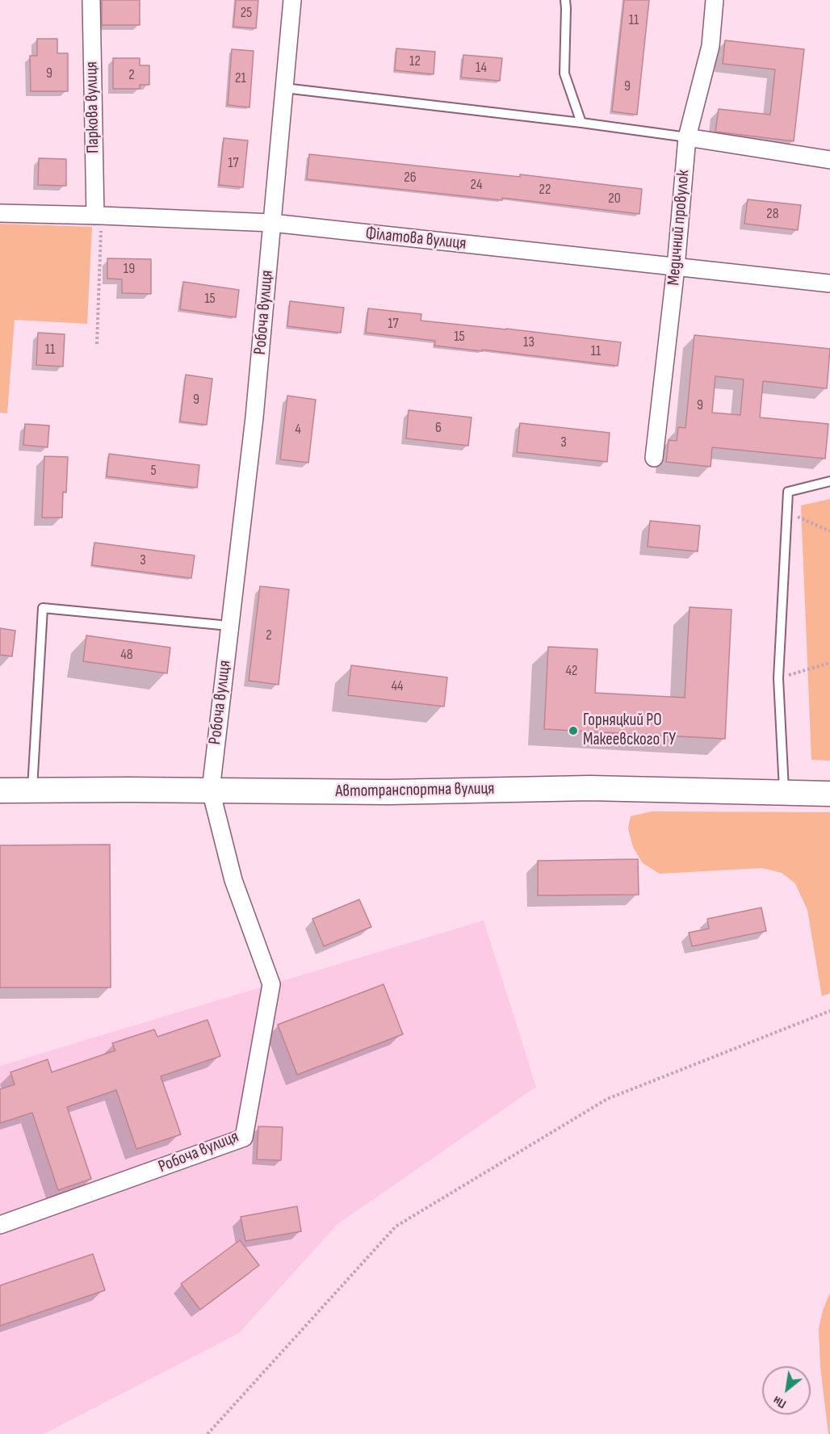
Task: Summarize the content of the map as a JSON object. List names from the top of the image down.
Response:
{
  "streets": {
    "main road": ["Автотранспортна вулиця"],
    "street": [
      "Паркова вулиця",
      "Медичний провулок",
      "Філатова вулиця",
      "Робоча вулиця"
    ]
  },
  "crossings": [
    ["Паркова вулиця", "Філатова вулиця"],
    ["Медичний провулок", "Філатова вулиця"],
    ["Філатова вулиця", "Робоча вулиця"],
    ["Робоча вулиця", "Автотранспортна вулиця"]
  ],
  "places": ["Горняцкий РО Макеевского ГУ"],
  "house_numbers": [
    "25",
    "11",
    "12",
    "14",
    "9",
    "2",
    "21",
    "9",
    "17",
    "26",
    "24",
    "22",
    "20",
    "28",
    "19",
    "15",
    "17",
    "15",
    "13",
    "11",
    "11",
    "9",
    "9",
    "6",
    "4",
    "3",
    "5",
    "3",
    "2",
    "48",
    "42",
    "44"
  ],
  "north": "bottom left"
}
